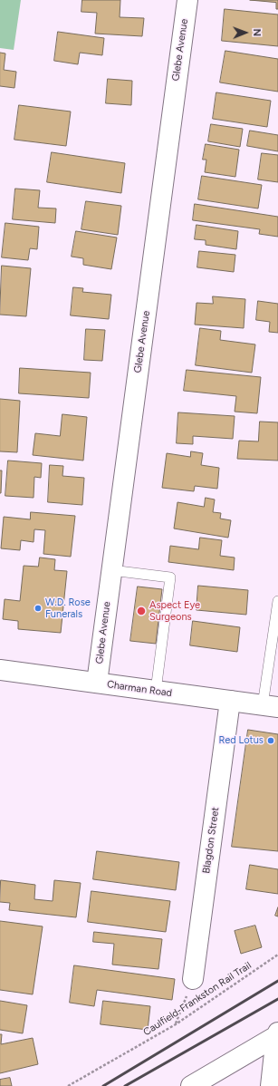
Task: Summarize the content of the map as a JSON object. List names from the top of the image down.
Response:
{
  "streets": {
    "street": ["Glebe Avenue", "Charman Road", "Blagdon Street"],
    "path": ["Caulfield-Frankston Rail Trail"]
  },
  "crossings": [
    ["Glebe Avenue", "Charman Road"],
    ["Charman Road", "Blagdon Street"]
  ],
  "places": ["W.D. Rose Funerals", "Aspect Eye Surgeons", "Red Lotus"],
  "north": "right"
}
